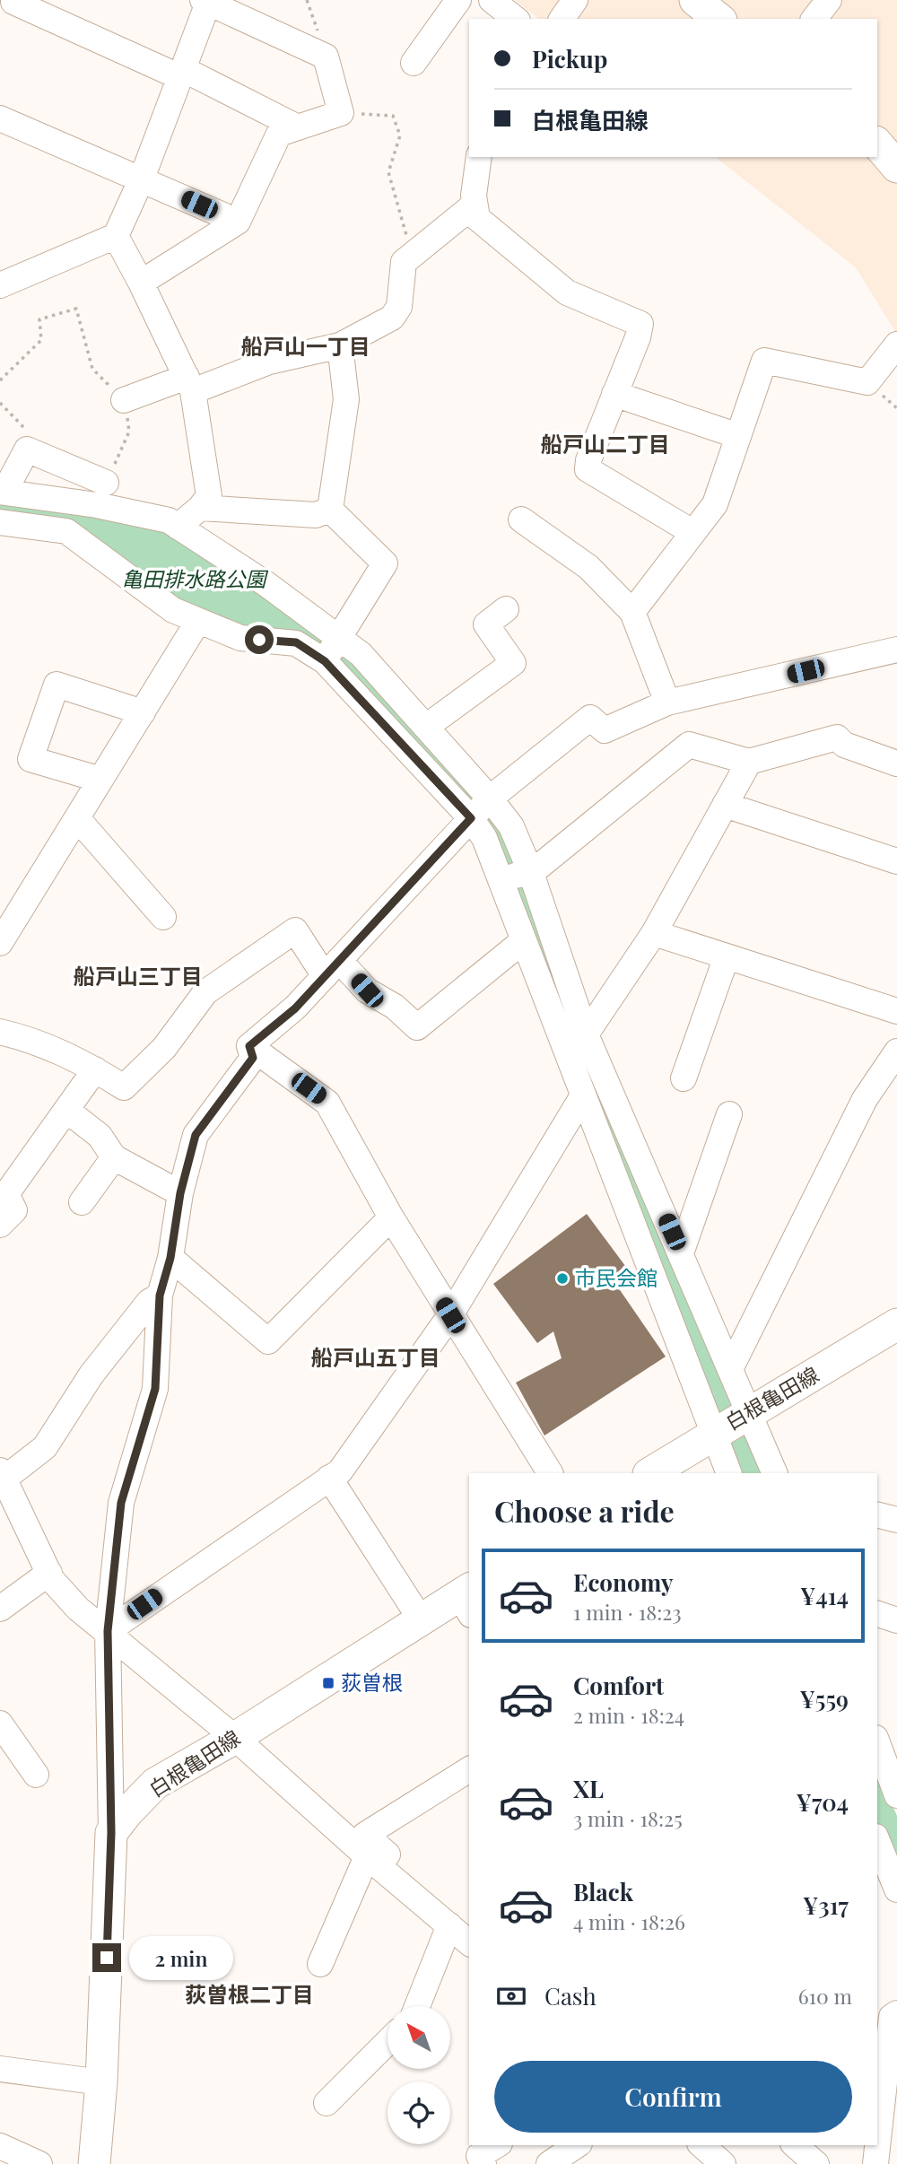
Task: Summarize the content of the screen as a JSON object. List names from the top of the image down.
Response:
{
  "streets": {
    "main road": ["白根亀田線"]
  },
  "districts": [
    "船戸山一丁目",
    "船戸山二丁目",
    "船戸山三丁目",
    "船戸山五丁目",
    "荻曽根二丁目"
  ],
  "parks": ["亀田排水路公園"],
  "places": {
    "other": ["市民会館"],
    "transit": ["荻曽根"]
  },
  "north": "top left",
  "page": {
    "banner": ["Pickup", "白根亀田線"],
    "heading": "Choose a ride",
    "list": [
      {
        "name": "Economy",
        "note": "1 min · 18:23",
        "value": "¥414"
      },
      {
        "name": "Comfort",
        "note": "2 min · 18:24",
        "value": "¥559"
      },
      {
        "name": "XL",
        "note": "3 min · 18:25",
        "value": "¥704"
      },
      {
        "name": "Black",
        "note": "4 min · 18:26",
        "value": "¥317"
      }
    ],
    "bubble": "2 min",
    "pay": ["Cash", "610 m"],
    "buttons": "Confirm"
  }
}
